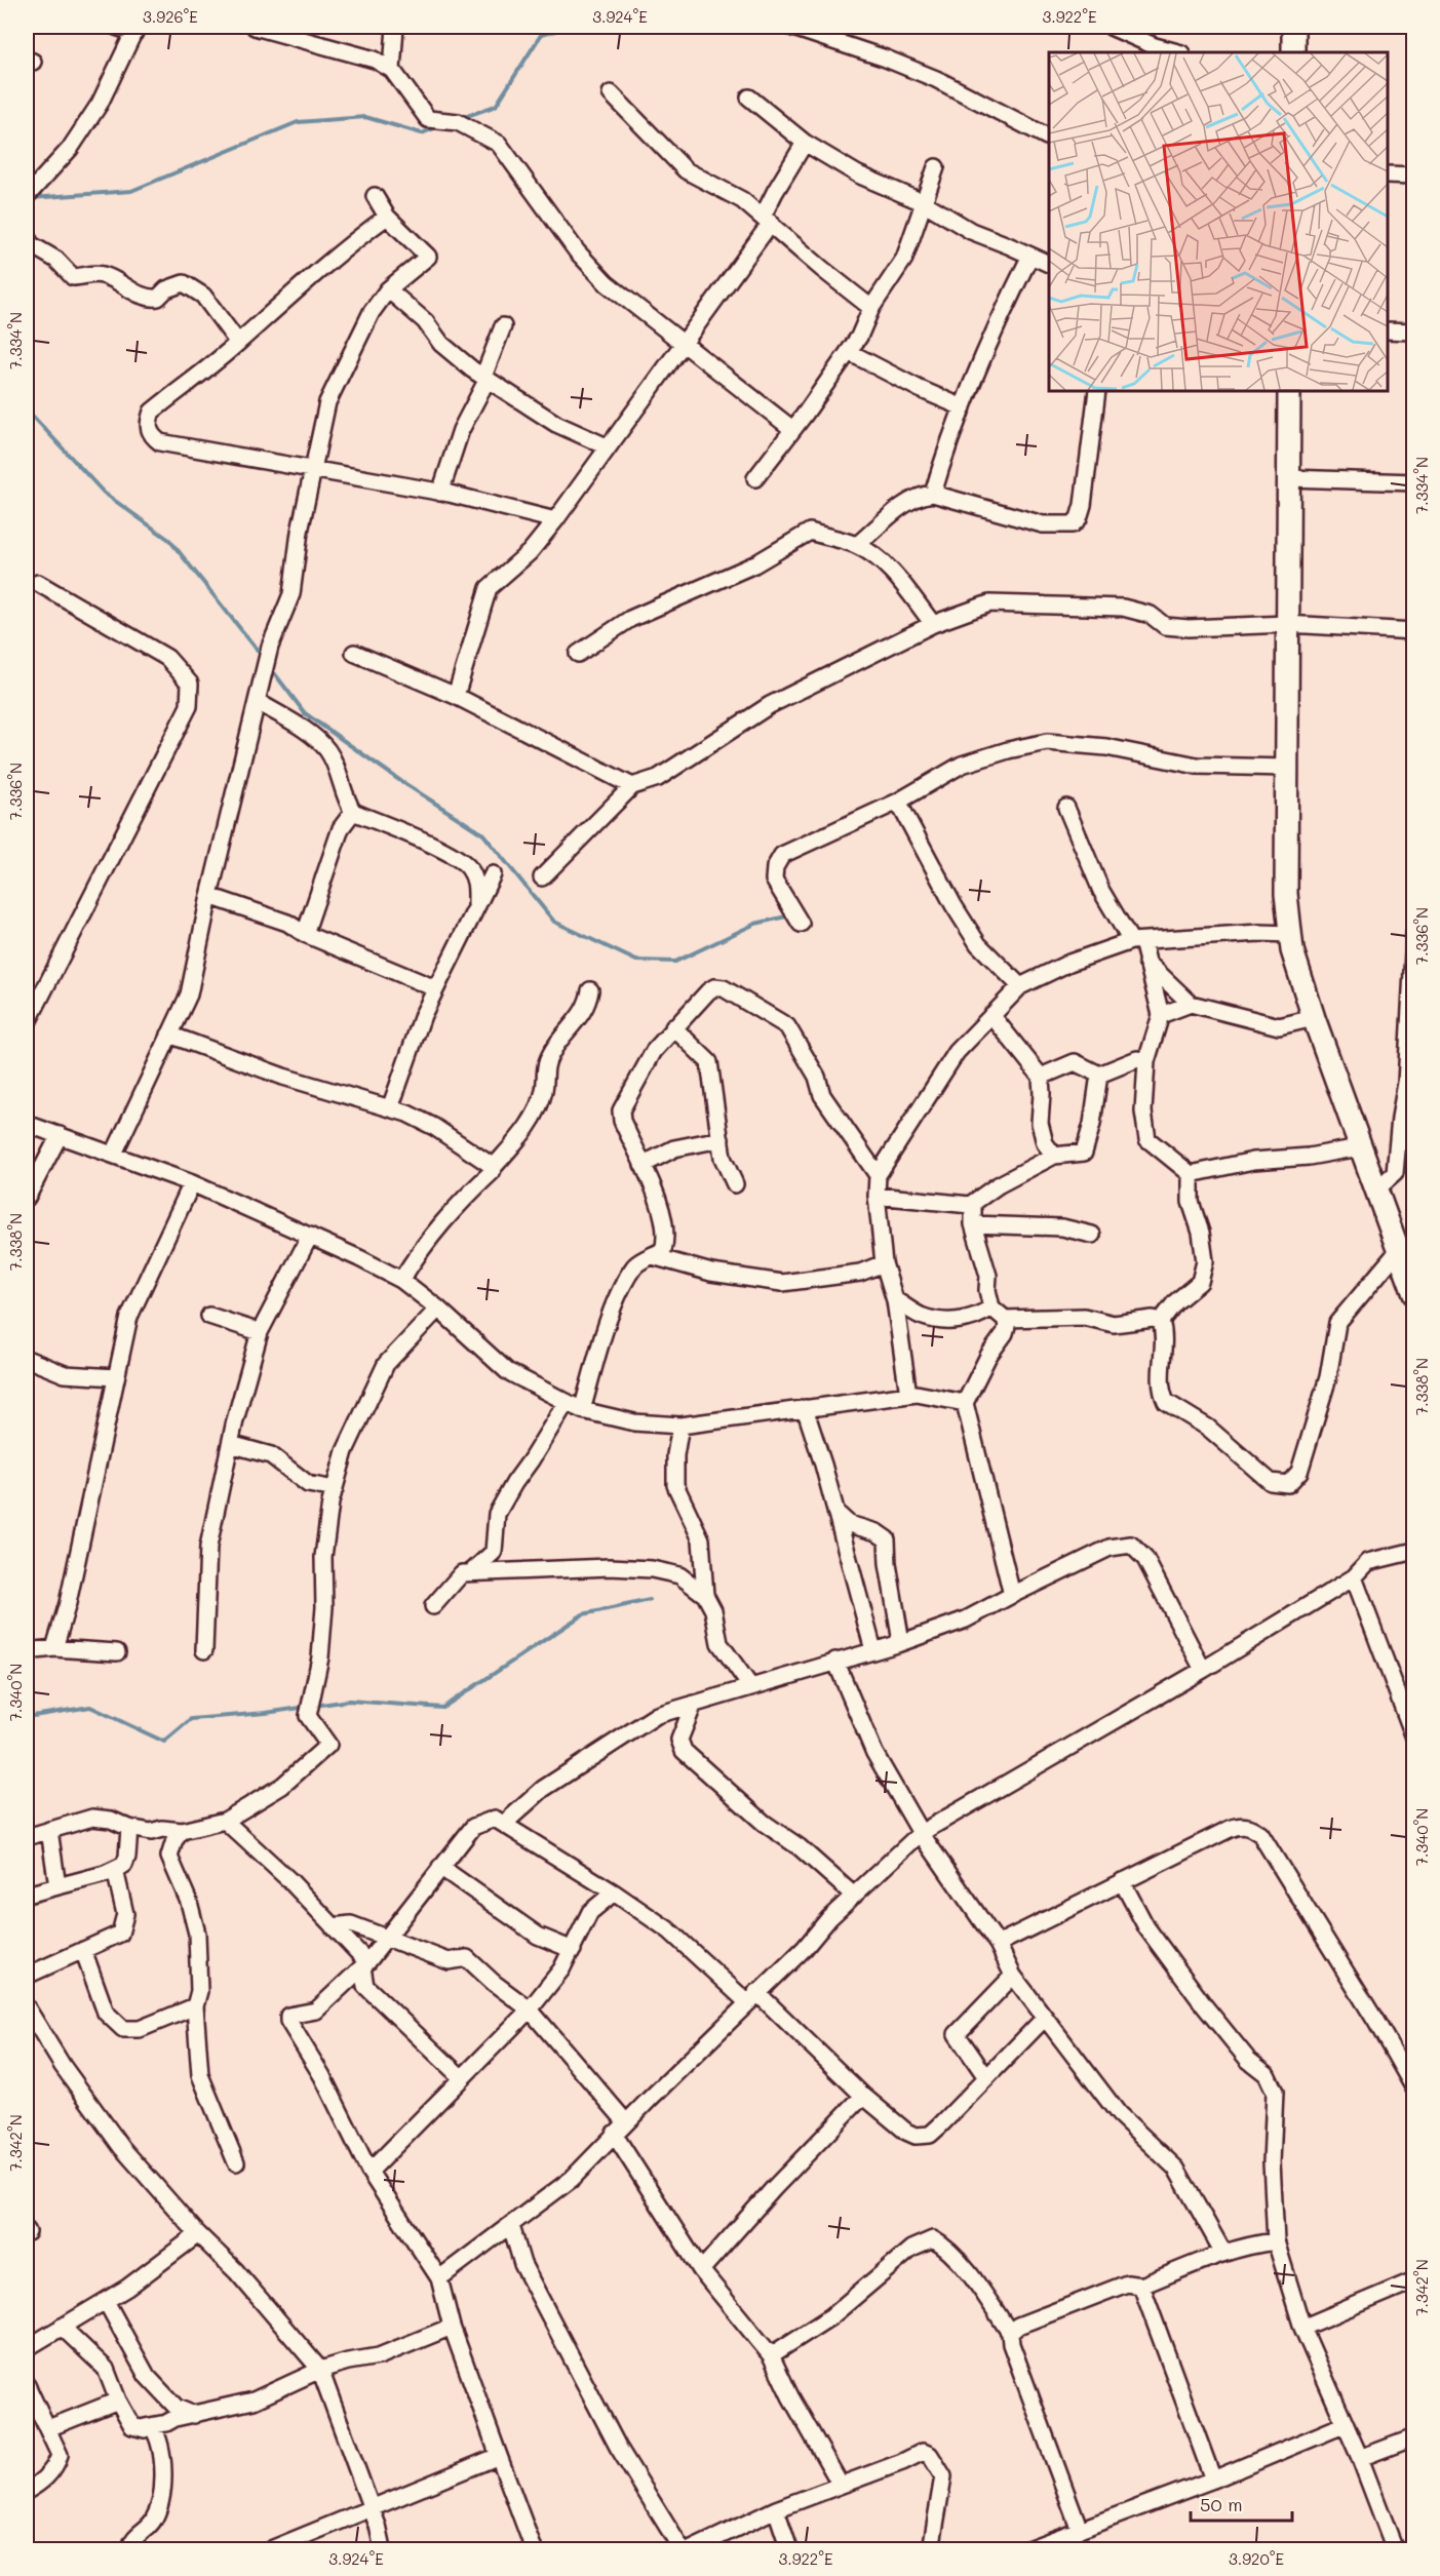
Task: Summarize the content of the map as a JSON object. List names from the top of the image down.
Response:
{
  "scale_bar": "50 m",
  "coordinates": [
    "3.926°E",
    "3.924°E",
    "3.922°E",
    "7.334°N",
    "7.336°N",
    "7.338°N",
    "7.340°N",
    "7.342°N",
    "3.920°E"
  ]
}
